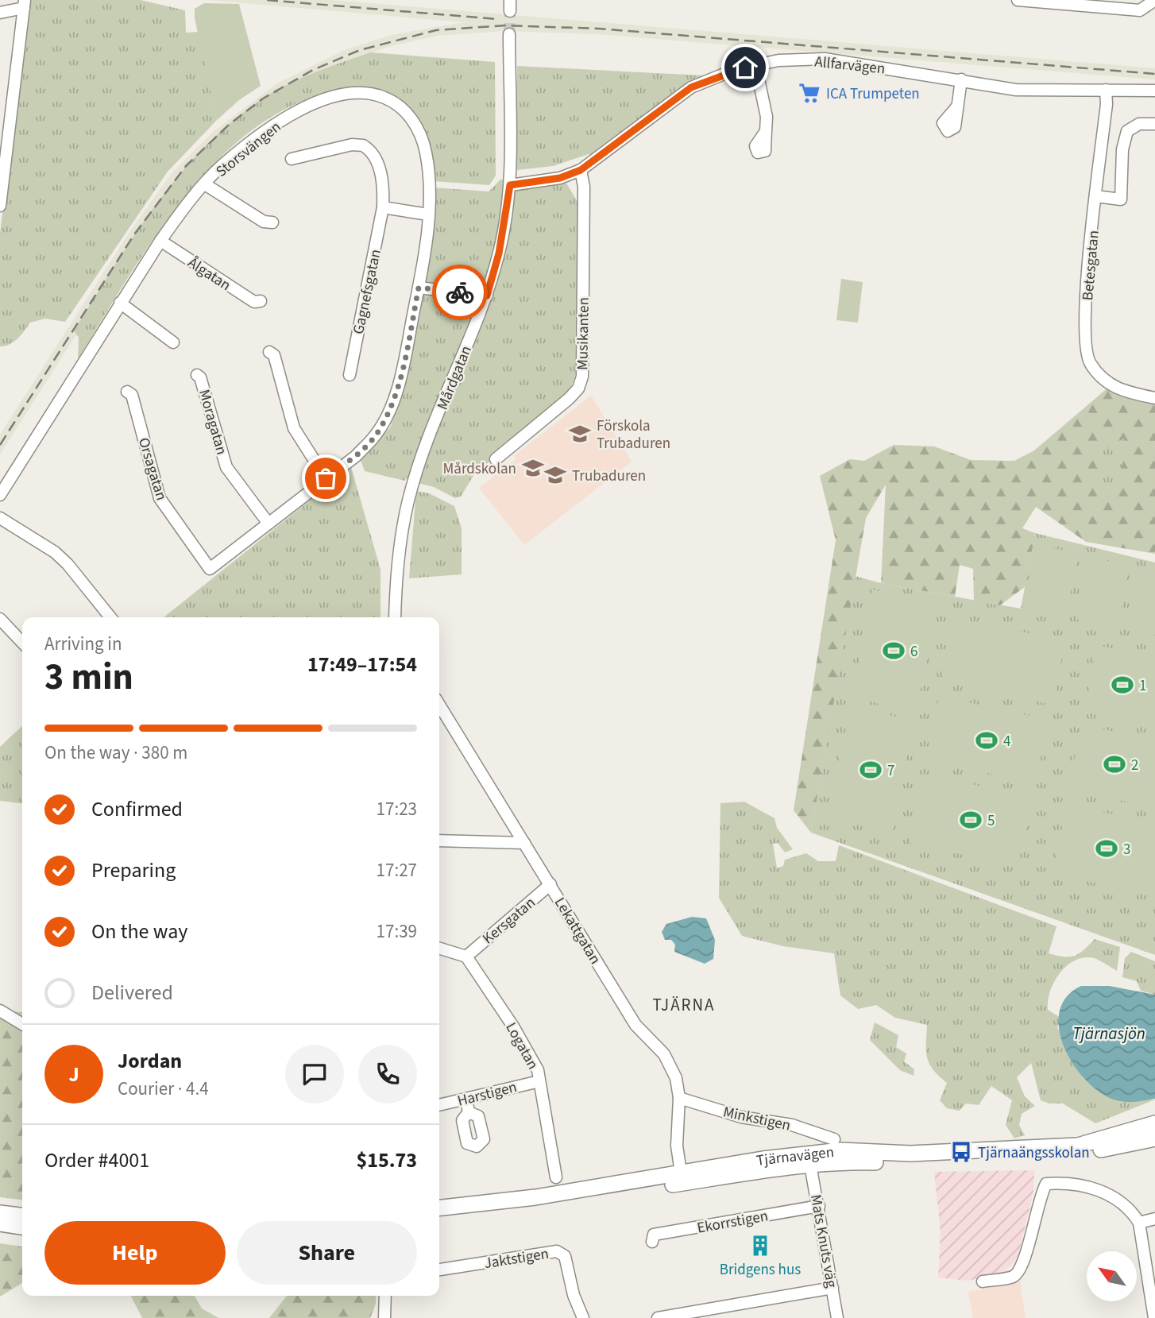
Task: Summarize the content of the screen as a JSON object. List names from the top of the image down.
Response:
{
  "streets": {
    "highway": ["Tjärnavägen"],
    "street": [
      "Allfarvägen",
      "Storsvängen",
      "Betesgatan",
      "Ålgatan",
      "Gagnefsgatan",
      "Musikanten",
      "Mårdgatan",
      "Moragatan",
      "Orsagatan",
      "Kersgatan",
      "Lekattgatan",
      "Logatan",
      "Harstigen",
      "Minkstigen",
      "Ekorrstigen",
      "Mats Knuts väg",
      "Jaktstigen"
    ]
  },
  "crossings": [
    ["Allfarvägen", "Betesgatan"],
    ["Allfarvägen", "Musikanten"],
    ["Allfarvägen", "Mårdgatan"],
    ["Storsvängen", "Ålgatan"],
    ["Storsvängen", "Moragatan"],
    ["Storsvängen", "Orsagatan"],
    ["Kersgatan", "Lekattgatan"],
    ["Kersgatan", "Logatan"],
    ["Lekattgatan", "Minkstigen"],
    ["Lekattgatan", "Tjärnavägen"],
    ["Logatan", "Harstigen"],
    ["Tjärnavägen", "Mats Knuts väg"],
    ["Ekorrstigen", "Mats Knuts väg"]
  ],
  "districts": ["TJÄRNA"],
  "water": ["Tjärnasjön"],
  "places": {
    "supermarket": ["ICA Trumpeten"],
    "school or university": ["Förskola Trubaduren", "Mårdskolan", "Trubaduren"],
    "sports": [
      "6",
      "1",
      "4",
      "2",
      "7",
      "5",
      "3"
    ],
    "bus stop": ["Tjärnaängsskolan"],
    "building": ["Bridgens hus"]
  },
  "north": "top left",
  "page": {
    "heading": ["3 min", "Arriving in", "17:49–17:54"],
    "panel": [
      "Jordan",
      "Courier · 4.4",
      "Order #4001",
      "$15.73"
    ],
    "bar": "On the way · 380 m",
    "list": [
      ["Confirmed", "17:23"],
      ["Preparing", "17:27"],
      ["On the way", "17:39"],
      "Delivered"
    ],
    "round": "J",
    "buttons": ["Help", "Share"]
  }
}
